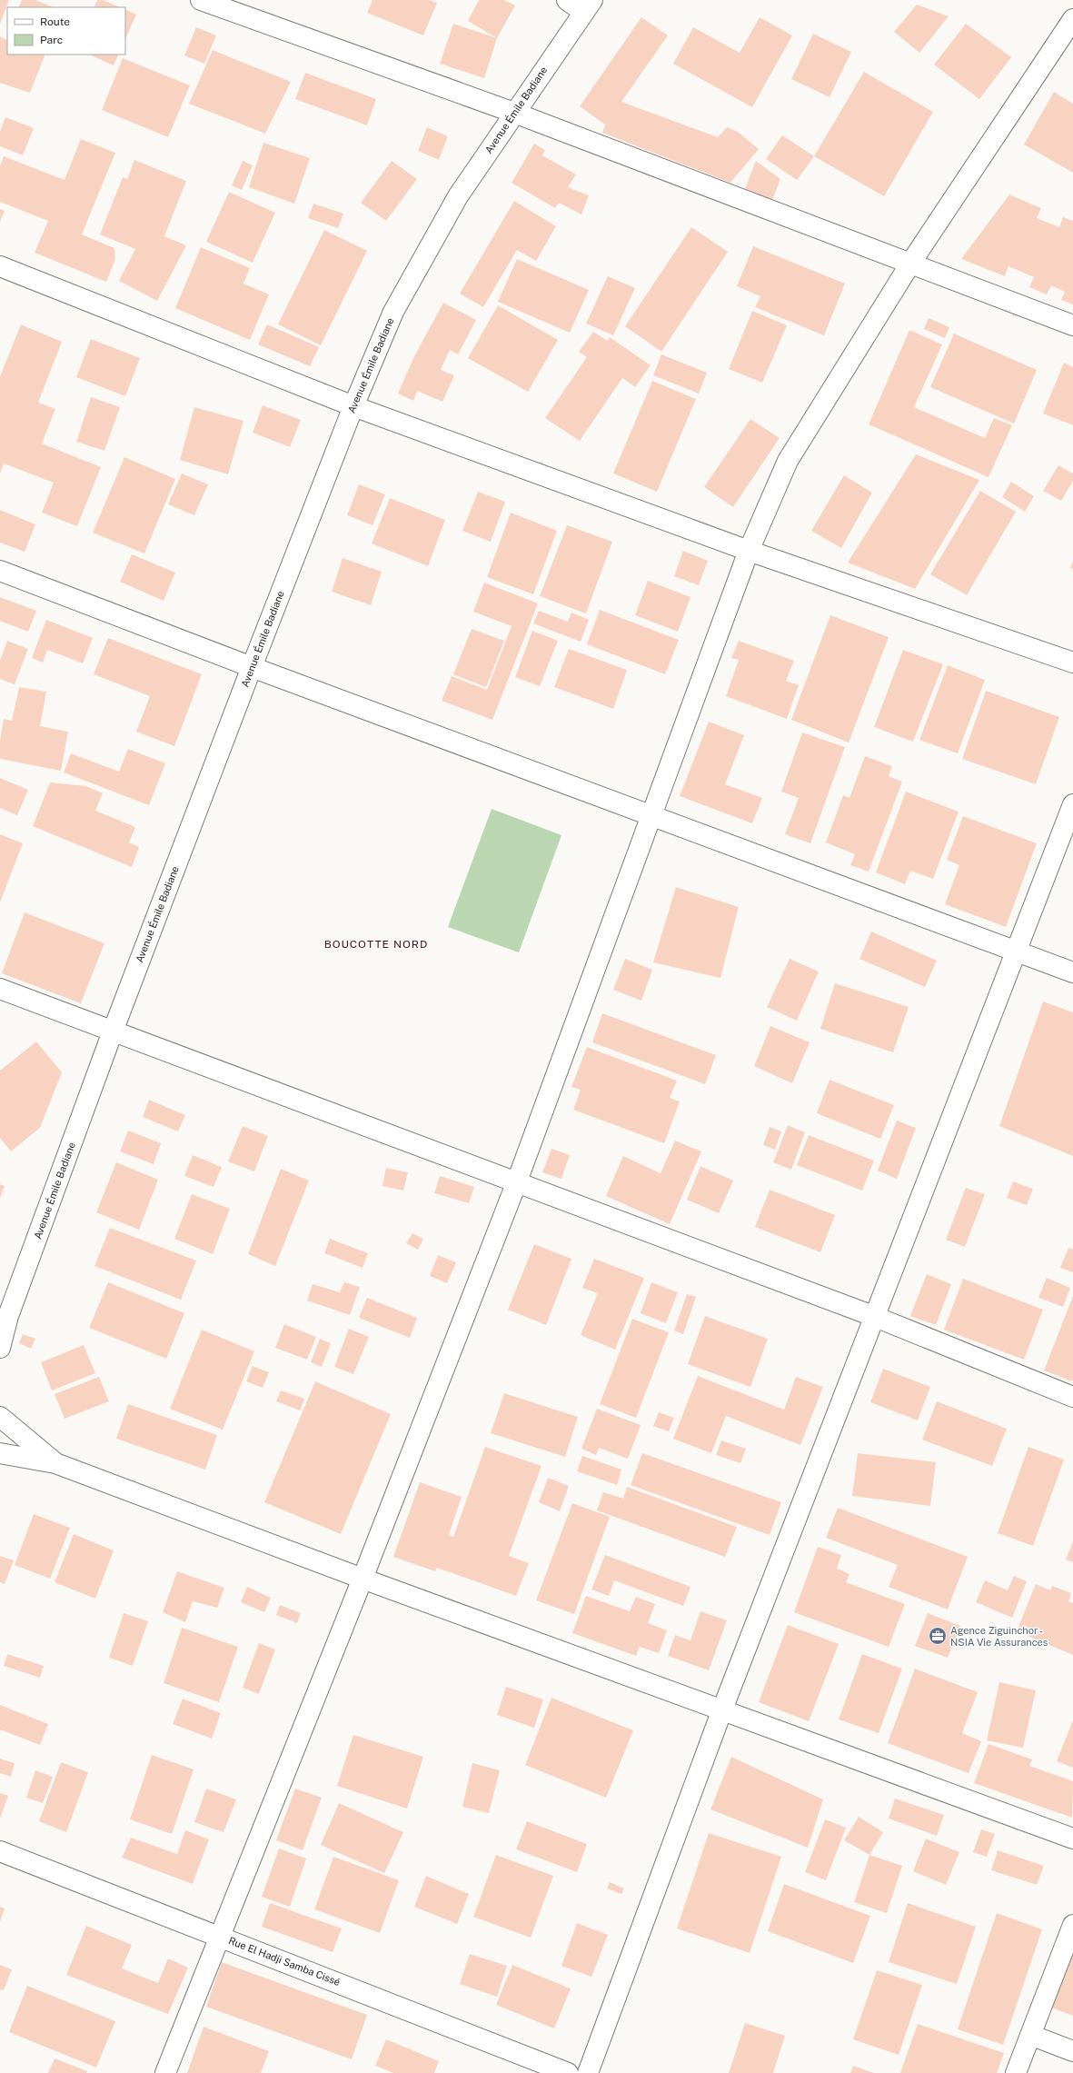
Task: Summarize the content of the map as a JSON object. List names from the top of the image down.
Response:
{
  "streets": {
    "street": ["Avenue Émile Badiane", "Rue El Hadji Samba Cissé"]
  },
  "districts": ["BOUCOTTE NORD"],
  "places": {
    "office": ["Agence Ziguinchor - NSIA Vie Assurances"]
  },
  "legend": ["Route", "Parc"]
}
